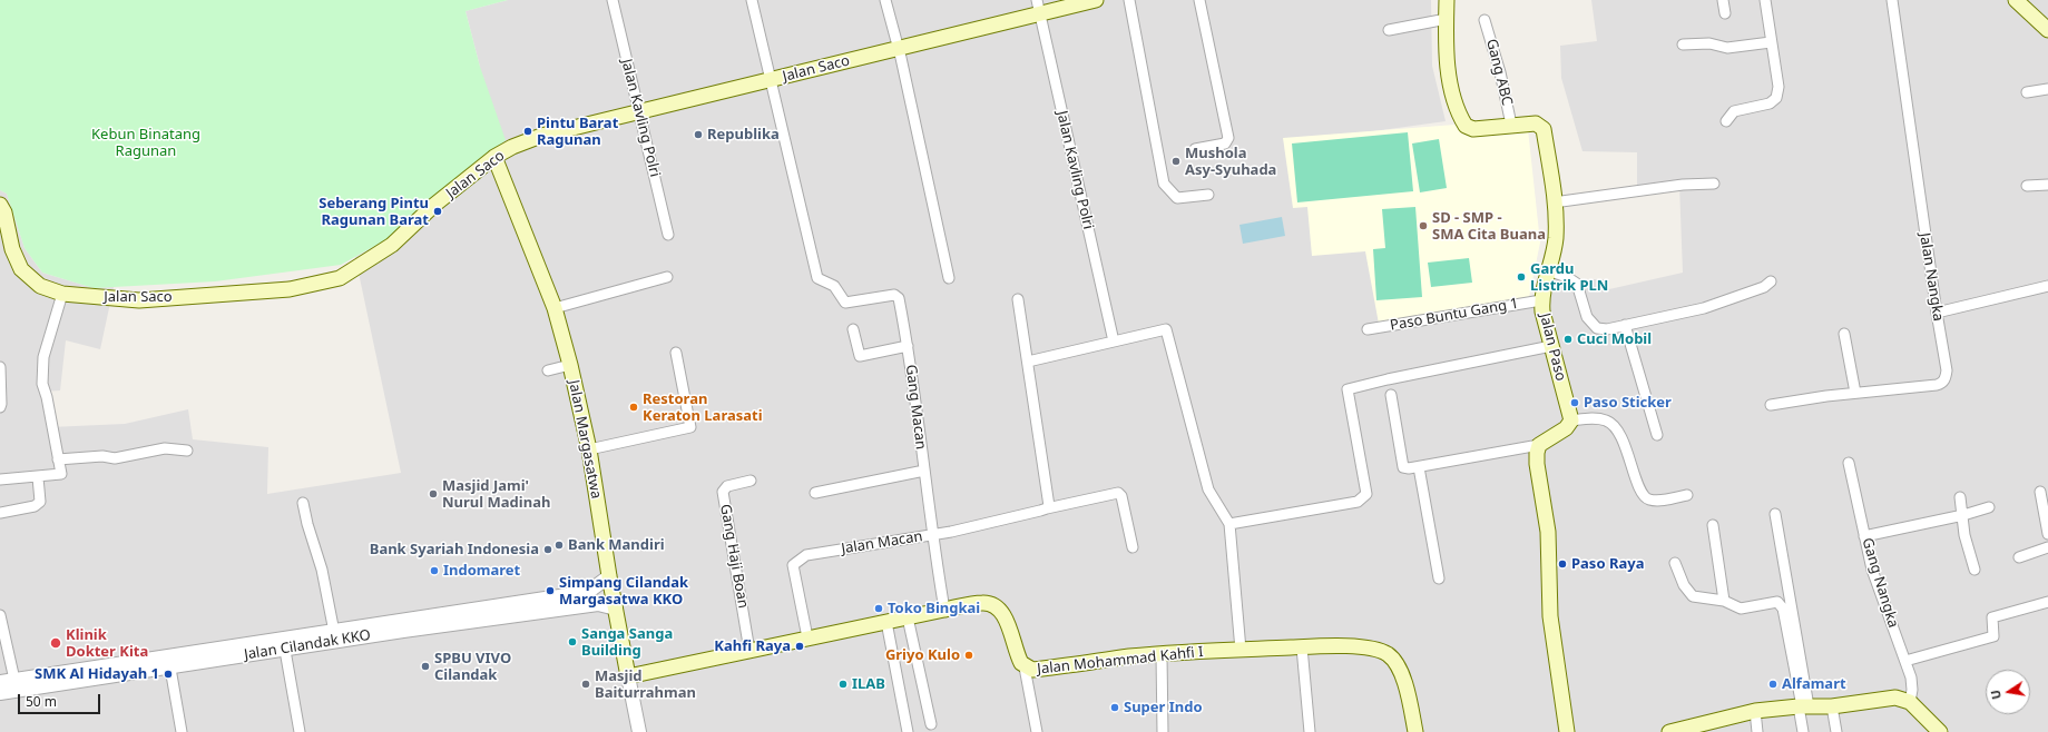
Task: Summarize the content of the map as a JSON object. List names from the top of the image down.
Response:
{
  "streets": {
    "main road": [
      "Jalan Saco",
      "Jalan Paso",
      "Jalan Margasatwa",
      "Jalan Mohammad Kahfi I"
    ],
    "street": [
      "Gang ABC",
      "Jalan Kavling Polri",
      "Jalan Nangka",
      "Paso Buntu Gang 1",
      "Gang Macan",
      "Jalan Macan",
      "Gang Haji Boan",
      "Gang Nangka",
      "Jalan Cilandak KKO"
    ]
  },
  "crossings": [
    ["Jalan Saco", "Jalan Kavling Polri"],
    ["Jalan Saco", "Gang Macan"],
    ["Jalan Saco", "Jalan Margasatwa"],
    ["Gang ABC", "Jalan Paso"],
    ["Paso Buntu Gang 1", "Jalan Paso"],
    ["Gang Macan", "Jalan Macan"],
    ["Gang Macan", "Jalan Mohammad Kahfi I"],
    ["Jalan Margasatwa", "Jalan Cilandak KKO"],
    ["Jalan Margasatwa", "Jalan Mohammad Kahfi I"],
    ["Jalan Macan", "Jalan Mohammad Kahfi I"],
    ["Gang Haji Boan", "Jalan Mohammad Kahfi I"]
  ],
  "parks": ["Kebun Binatang Ragunan"],
  "places": [
    "Pintu Barat Ragunan",
    "Republika",
    "Mushola Asy-Syuhada",
    "Seberang Pintu Ragunan Barat",
    "SD - SMP - SMA Cita Buana",
    "Gardu Listrik PLN",
    "Cuci Mobil",
    "Paso Sticker",
    "Restoran Keraton Larasati",
    "Masjid Jami' Nurul Madinah",
    "Bank Mandiri",
    "Bank Syariah Indonesia",
    "Paso Raya",
    "Indomaret",
    "Simpang Cilandak Margasatwa KKO",
    "Toko Bingkai",
    "Sanga Sanga Building",
    "Klinik Dokter Kita",
    "Kahfi Raya",
    "Griyo Kulo",
    "SPBU VIVO Cilandak",
    "SMK Al Hidayah 1",
    "Masjid Baiturrahman",
    "ILAB",
    "Alfamart",
    "Super Indo"
  ],
  "scale_bar": "50 m",
  "north": "left"
}
